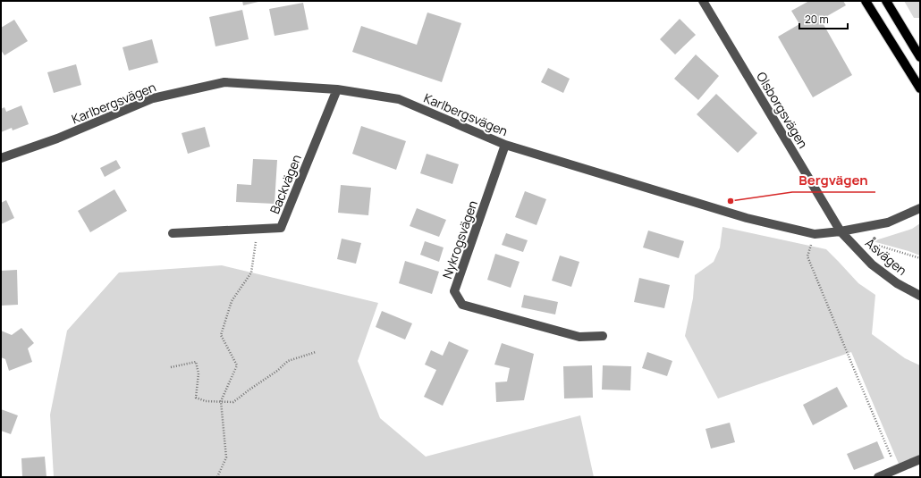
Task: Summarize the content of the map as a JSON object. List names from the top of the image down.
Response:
{
  "streets": {
    "street": [
      "Karlbergsvägen",
      "Olsborgsvägen",
      "Backvägen",
      "Nykrogsvägen",
      "Åsvägen"
    ]
  },
  "crossings": [
    ["Karlbergsvägen", "Olsborgsvägen"],
    ["Karlbergsvägen", "Backvägen"],
    ["Karlbergsvägen", "Nykrogsvägen"],
    ["Karlbergsvägen", "Åsvägen"],
    ["Olsborgsvägen", "Åsvägen"]
  ],
  "places": ["Bergvägen"],
  "scale_bar": "20 m"
}
